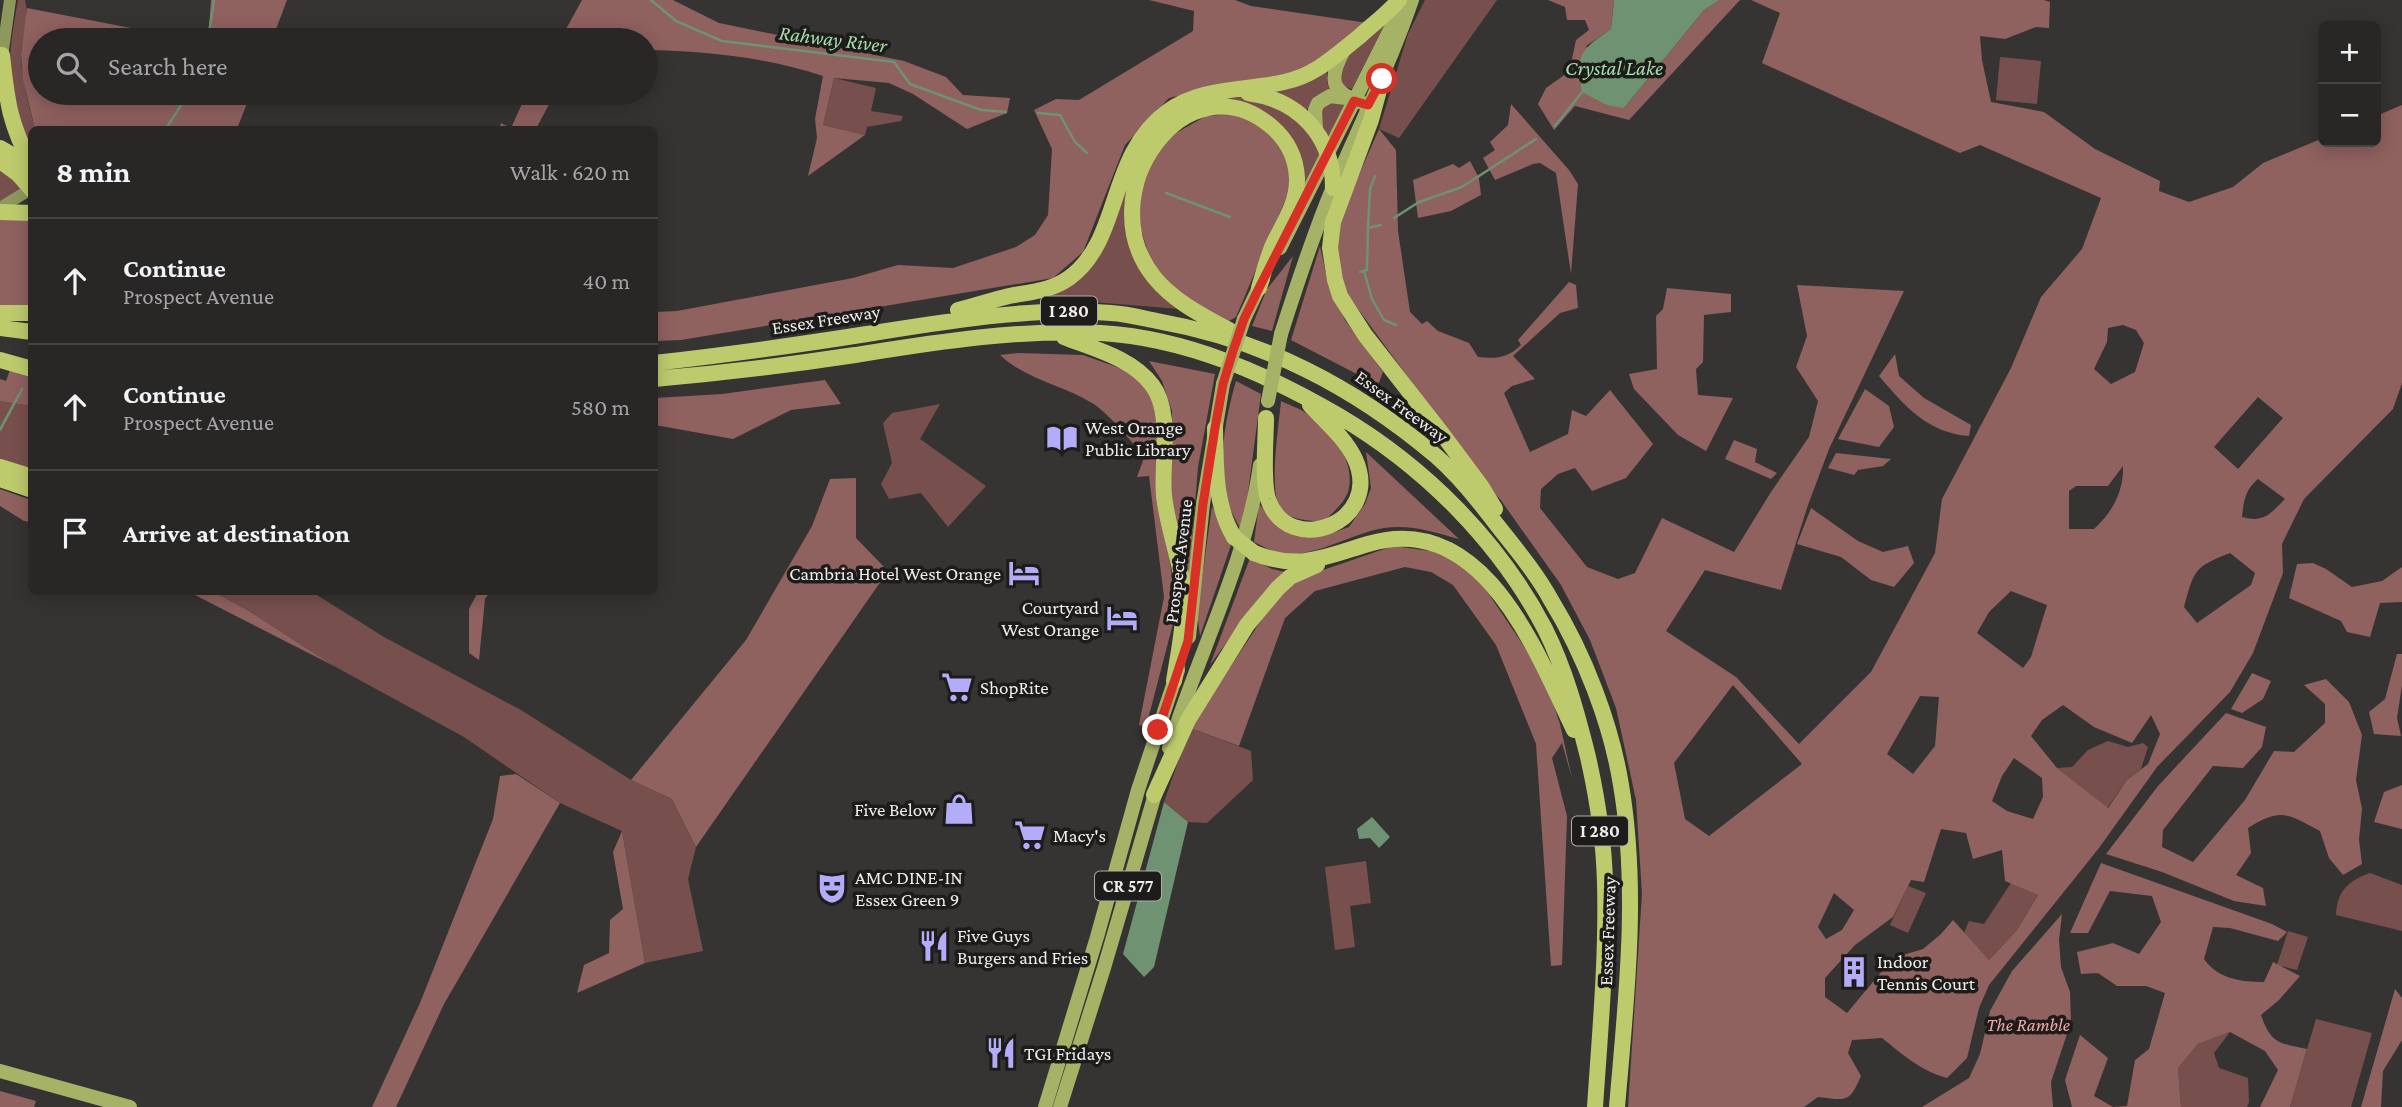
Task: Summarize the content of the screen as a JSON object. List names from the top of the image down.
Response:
{
  "streets": {
    "highway": ["I 280", "Essex Freeway"],
    "main road": ["Prospect Avenue", "CR 577"]
  },
  "water": ["Rahway River", "Crystal Lake"],
  "parks": ["The Ramble"],
  "places": {
    "library": ["West Orange Public Library"],
    "hotel": ["Cambria Hotel West Orange", "Courtyard West Orange"],
    "supermarket": ["ShopRite", "Macy's"],
    "shop": ["Five Below"],
    "theatre": ["AMC DINE-IN Essex Green 9"],
    "restaurant": ["Five Guys Burgers and Fries", "TGI Fridays"],
    "building": ["Indoor Tennis Court"]
  },
  "page": {
    "map_buttons": ["+", "−"],
    "search": "Search here",
    "heading": ["8 min", "Walk · 620 m"],
    "list": [
      ["Continue", "Prospect Avenue", "40 m"],
      ["Continue", "Prospect Avenue", "580 m"],
      "Arrive at destination"
    ]
  }
}
